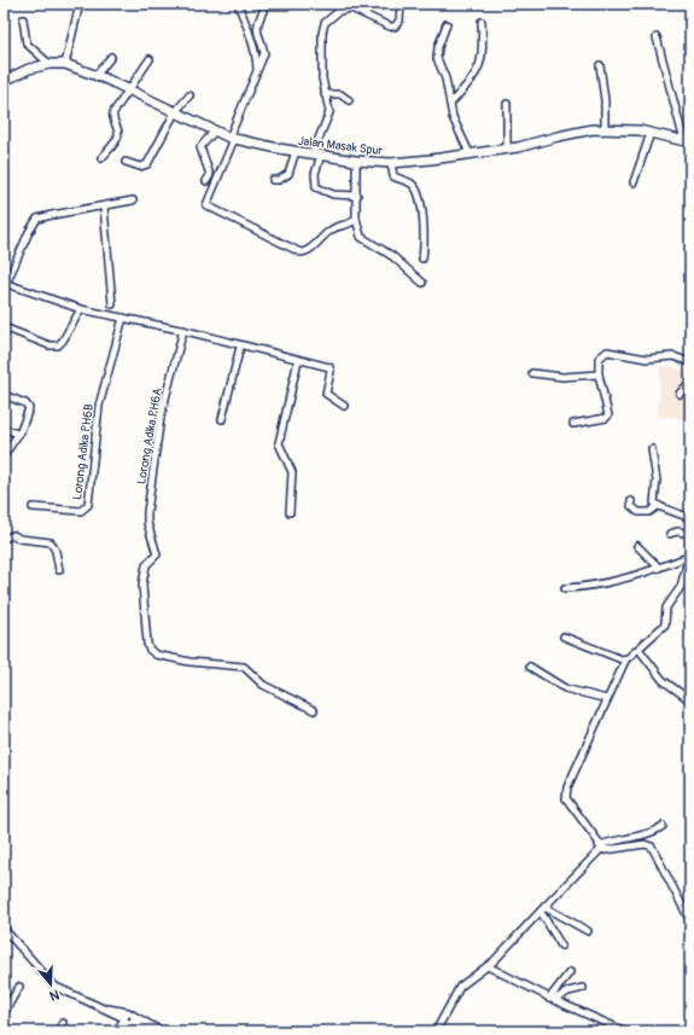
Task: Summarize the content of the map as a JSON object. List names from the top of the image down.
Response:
{
  "streets": {
    "street": ["Jalan Masak Spur", "Lorong Adika PH6A", "Lorong Adika PH6B"]
  },
  "north": "bottom"
}
